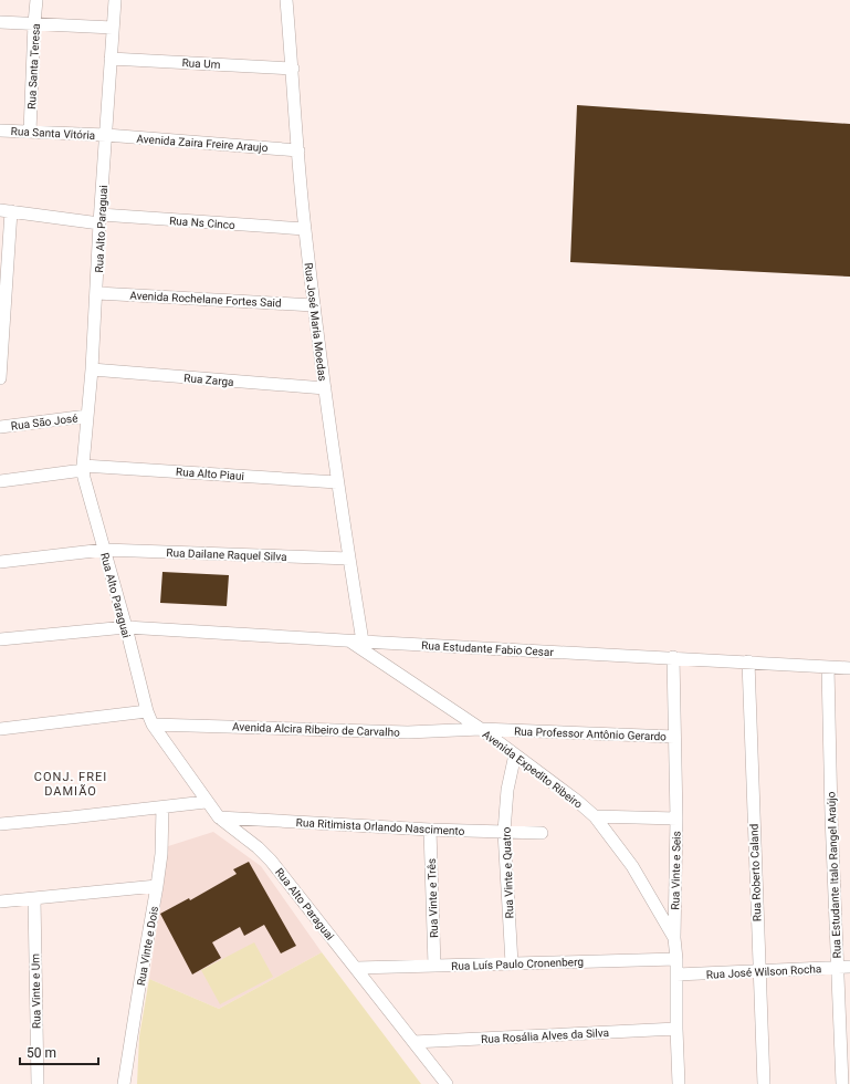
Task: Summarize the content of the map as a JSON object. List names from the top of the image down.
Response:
{
  "streets": {
    "street": [
      "Rua Um",
      "Rua Santa Teresa",
      "Rua Santa Vitória",
      "Avenida Zaira Freire Araujo",
      "Rua Ns Cinco",
      "Rua Alto Paraguai",
      "Avenida Rochelane Fortes Said",
      "Rua José Maria Moedas",
      "Rua Zarga",
      "Rua São José",
      "Rua Alto Piaui",
      "Rua Dailane Raquel Silva",
      "Rua Estudante Fabio Cesar",
      "Avenida Alcira Ribeiro de Carvalho",
      "Rua Professor Antônio Gerardo",
      "Avenida Expedito Ribeiro",
      "Rua Ritimista Orlando Nascimento",
      "Rua Vinte e Seis",
      "Rua Vinte e Quatro",
      "Rua Roberto Caland",
      "Rua Estudante Italo Rangel Araújo",
      "Rua Vinte e Três",
      "Rua Vinte e Dois",
      "Rua Luís Paulo Cronenberg",
      "Rua José Wilson Rocha",
      "Rua Vinte e Um",
      "Rua Rosália Alves da Silva"
    ]
  },
  "crossings": [
    ["Rua Um", "Rua Alto Paraguai"],
    ["Rua Um", "Rua José Maria Moedas"],
    ["Rua Santa Teresa", "Rua Santa Vitória"],
    ["Rua Santa Vitória", "Avenida Zaira Freire Araujo"],
    ["Rua Santa Vitória", "Rua Alto Paraguai"],
    ["Avenida Zaira Freire Araujo", "Rua Alto Paraguai"],
    ["Avenida Zaira Freire Araujo", "Rua José Maria Moedas"],
    ["Rua Ns Cinco", "Rua Alto Paraguai"],
    ["Rua Ns Cinco", "Rua José Maria Moedas"],
    ["Rua Alto Paraguai", "Avenida Rochelane Fortes Said"],
    ["Rua Alto Paraguai", "Rua Zarga"],
    ["Rua Alto Paraguai", "Rua São José"],
    ["Rua Alto Paraguai", "Rua Alto Piaui"],
    ["Rua Alto Paraguai", "Rua Dailane Raquel Silva"],
    ["Rua Alto Paraguai", "Rua Estudante Fabio Cesar"],
    ["Rua Alto Paraguai", "Avenida Alcira Ribeiro de Carvalho"],
    ["Rua Alto Paraguai", "Rua Ritimista Orlando Nascimento"],
    ["Rua Alto Paraguai", "Rua Luís Paulo Cronenberg"],
    ["Rua Alto Paraguai", "Rua Rosália Alves da Silva"],
    ["Avenida Rochelane Fortes Said", "Rua José Maria Moedas"],
    ["Rua José Maria Moedas", "Rua Zarga"],
    ["Rua José Maria Moedas", "Rua Alto Piaui"],
    ["Rua José Maria Moedas", "Rua Dailane Raquel Silva"],
    ["Rua José Maria Moedas", "Rua Estudante Fabio Cesar"],
    ["Rua Estudante Fabio Cesar", "Avenida Expedito Ribeiro"],
    ["Rua Estudante Fabio Cesar", "Rua Vinte e Seis"],
    ["Rua Estudante Fabio Cesar", "Rua Roberto Caland"],
    ["Rua Estudante Fabio Cesar", "Rua Estudante Italo Rangel Araújo"],
    ["Avenida Alcira Ribeiro de Carvalho", "Rua Professor Antônio Gerardo"],
    ["Avenida Alcira Ribeiro de Carvalho", "Avenida Expedito Ribeiro"],
    ["Rua Professor Antônio Gerardo", "Avenida Expedito Ribeiro"],
    ["Rua Professor Antônio Gerardo", "Rua Vinte e Seis"],
    ["Avenida Expedito Ribeiro", "Rua Vinte e Seis"],
    ["Avenida Expedito Ribeiro", "Rua Vinte e Quatro"],
    ["Rua Ritimista Orlando Nascimento", "Rua Vinte e Quatro"],
    ["Rua Ritimista Orlando Nascimento", "Rua Vinte e Três"],
    ["Rua Vinte e Seis", "Rua Luís Paulo Cronenberg"],
    ["Rua Vinte e Seis", "Rua José Wilson Rocha"],
    ["Rua Vinte e Seis", "Rua Rosália Alves da Silva"],
    ["Rua Vinte e Quatro", "Rua Luís Paulo Cronenberg"],
    ["Rua Roberto Caland", "Rua José Wilson Rocha"],
    ["Rua Estudante Italo Rangel Araújo", "Rua José Wilson Rocha"],
    ["Rua Vinte e Três", "Rua Luís Paulo Cronenberg"]
  ],
  "districts": ["CONJ. FREI DAMIÃO"],
  "scale_bar": "50 m"
}
